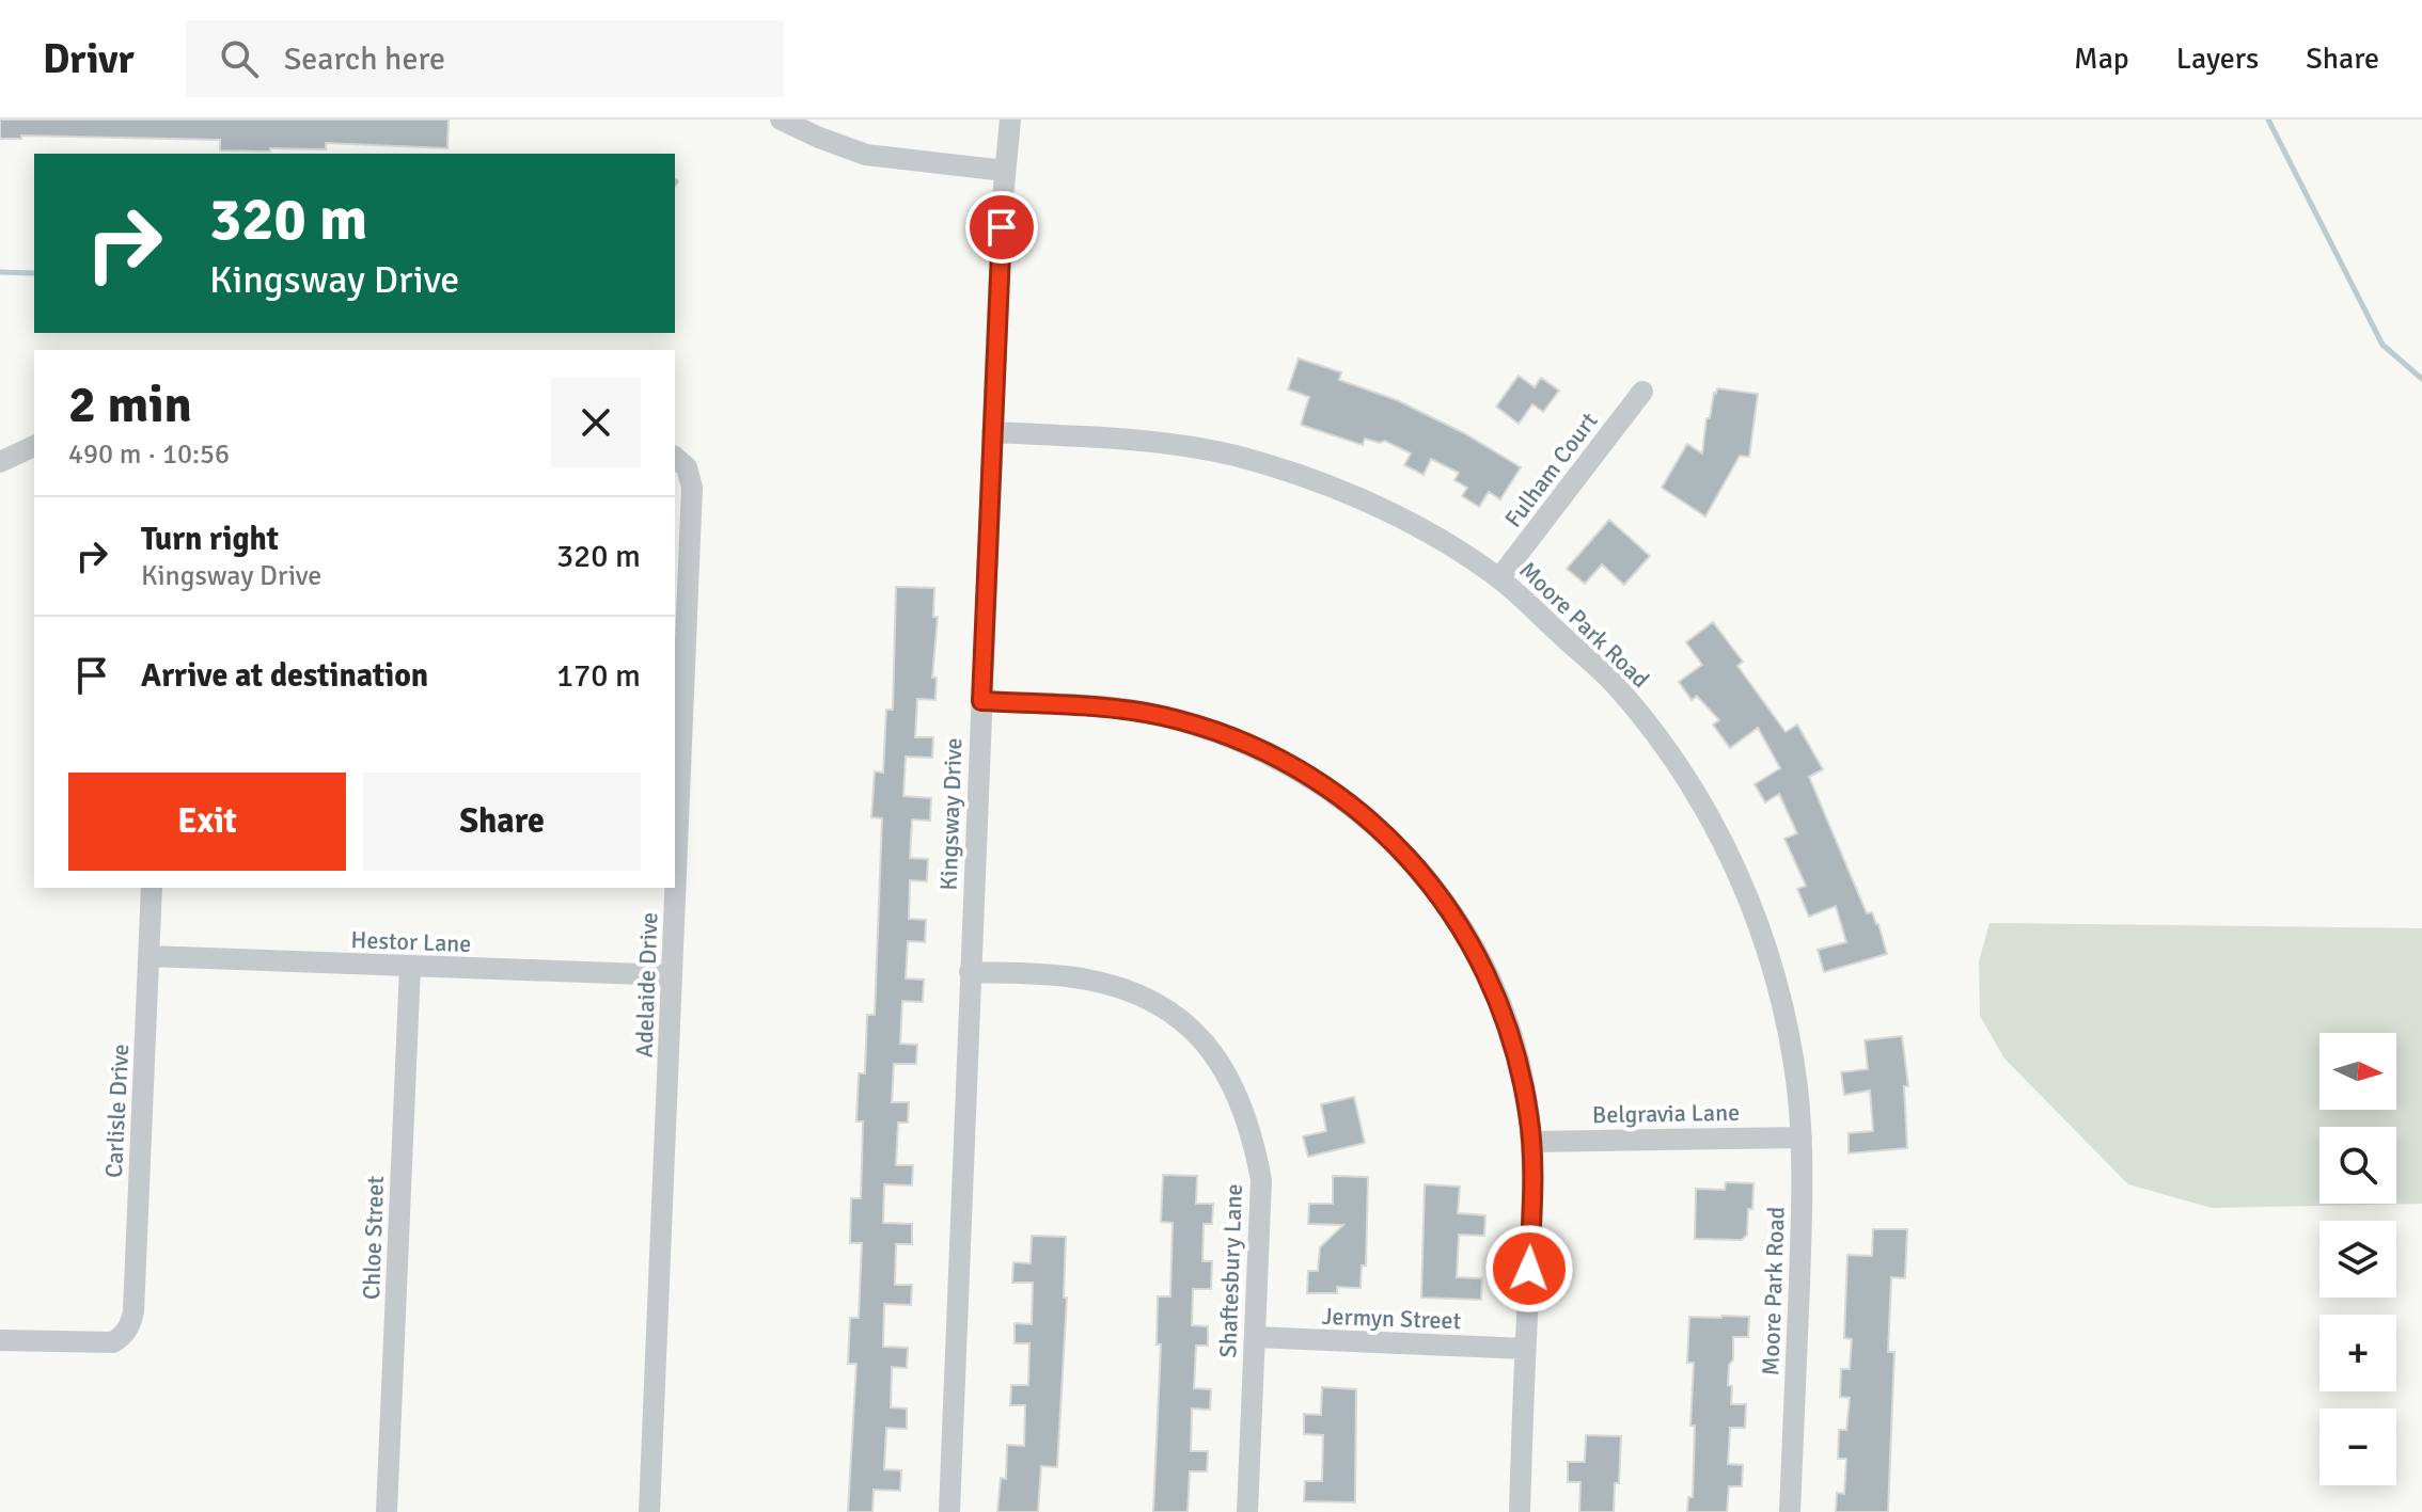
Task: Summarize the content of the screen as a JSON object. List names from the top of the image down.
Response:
{
  "streets": {
    "street": [
      "Fulham Court",
      "Moore Park Road",
      "Kingsway Drive",
      "Hestor Lane",
      "Adelaide Drive",
      "Carlisle Drive",
      "Belgravia Lane",
      "Chloe Street",
      "Shaftesbury Lane",
      "Jermyn Street"
    ]
  },
  "crossings": [
    ["Fulham Court", "Moore Park Road"],
    ["Moore Park Road", "Kingsway Drive"],
    ["Moore Park Road", "Belgravia Lane"],
    ["Kingsway Drive", "Shaftesbury Lane"],
    ["Hestor Lane", "Adelaide Drive"],
    ["Hestor Lane", "Carlisle Drive"],
    ["Hestor Lane", "Chloe Street"],
    ["Shaftesbury Lane", "Jermyn Street"]
  ],
  "north": "right",
  "page": {
    "header": "Drivr",
    "search": "Search here",
    "nav": ["Map", "Layers", "Share"],
    "turn": ["320 m", "Kingsway Drive"],
    "heading": ["2 min", "490 m · 10:56"],
    "list": [
      {
        "name": "Turn right",
        "note": "Kingsway Drive",
        "value": "320 m"
      },
      {
        "name": "Arrive at destination",
        "value": "170 m"
      }
    ],
    "buttons": ["Exit", "Share"],
    "map_buttons": ["+", "−"]
  }
}
